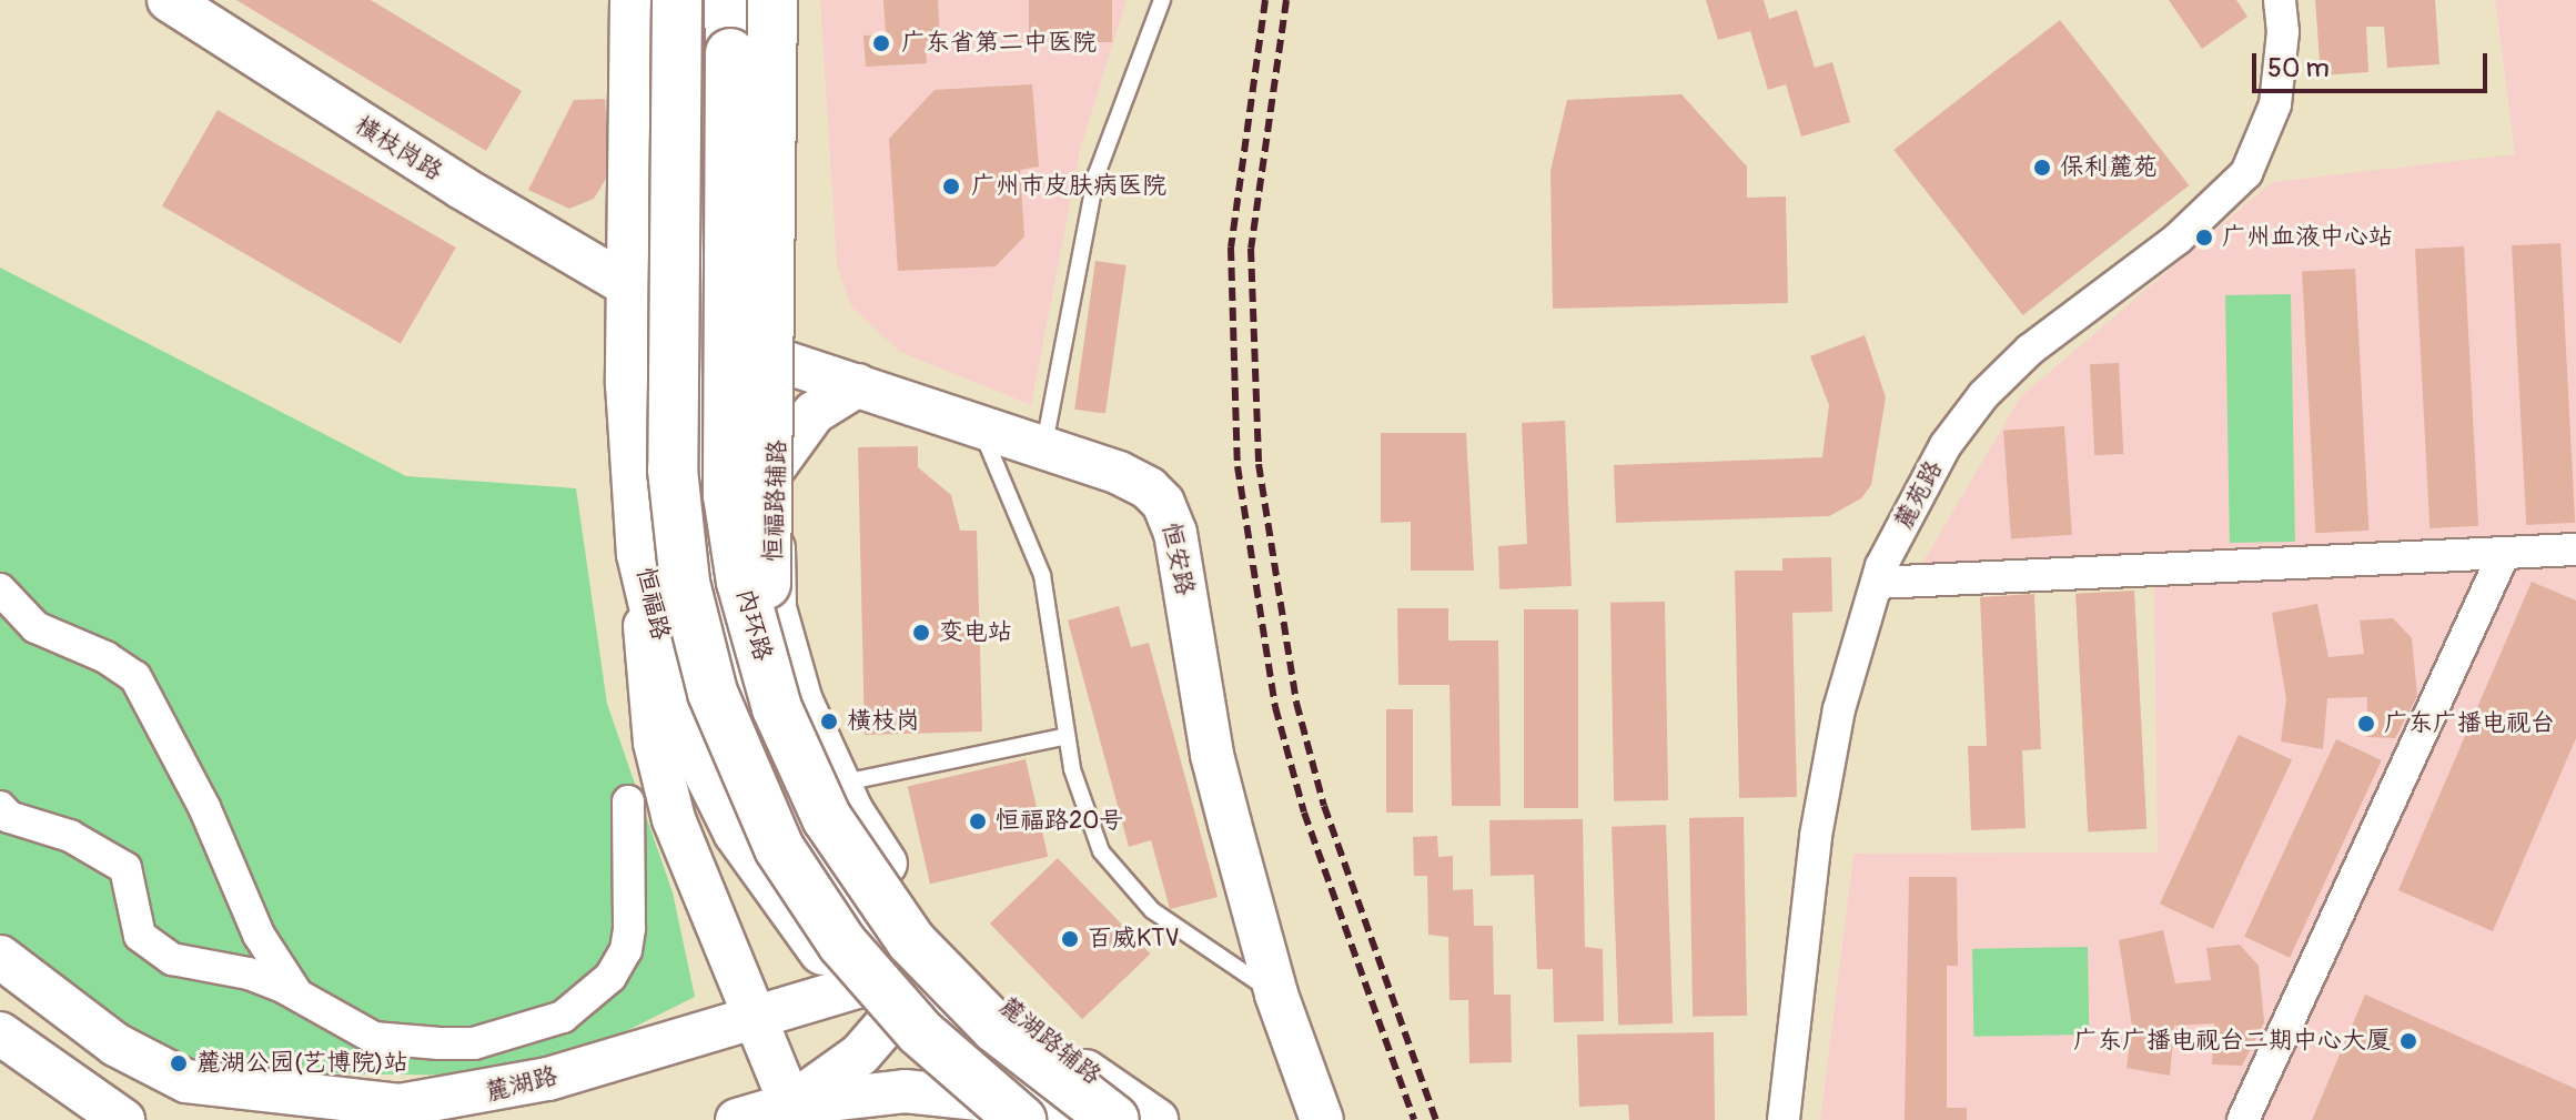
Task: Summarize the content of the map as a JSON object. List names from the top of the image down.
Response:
{
  "streets": {
    "main road": ["恒福路", "内环路"],
    "street": [
      "横枝岗路",
      "麓苑路",
      "恒福路辅路",
      "恒安路",
      "麓湖路辅路",
      "麓湖路"
    ]
  },
  "crossings": [
    ["横枝岗路", "恒安路"],
    ["横枝岗路", "恒福路"],
    ["恒福路辅路", "恒安路"],
    ["恒福路辅路", "麓湖路辅路"],
    ["恒安路", "恒福路"],
    ["恒福路", "麓湖路"]
  ],
  "places": [
    "广东省第二中医院",
    "保利麓苑",
    "广州市皮肤病医院",
    "广州血液中心站",
    "变电站",
    "横枝岗",
    "广东广播电视台",
    "恒福路20号",
    "百威KTV",
    "广东广播电视台二期中心大厦",
    "麓湖公园(艺博院)站"
  ],
  "scale_bar": "50 m"
}
